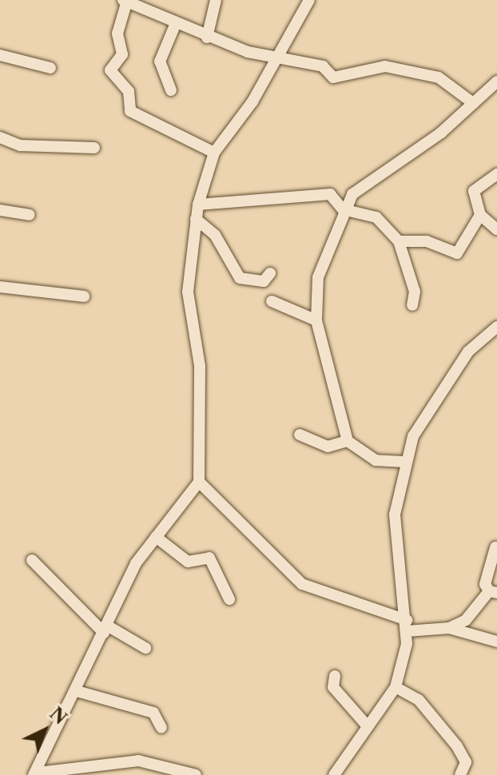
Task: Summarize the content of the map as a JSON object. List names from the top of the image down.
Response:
{
  "north": "top right"
}
